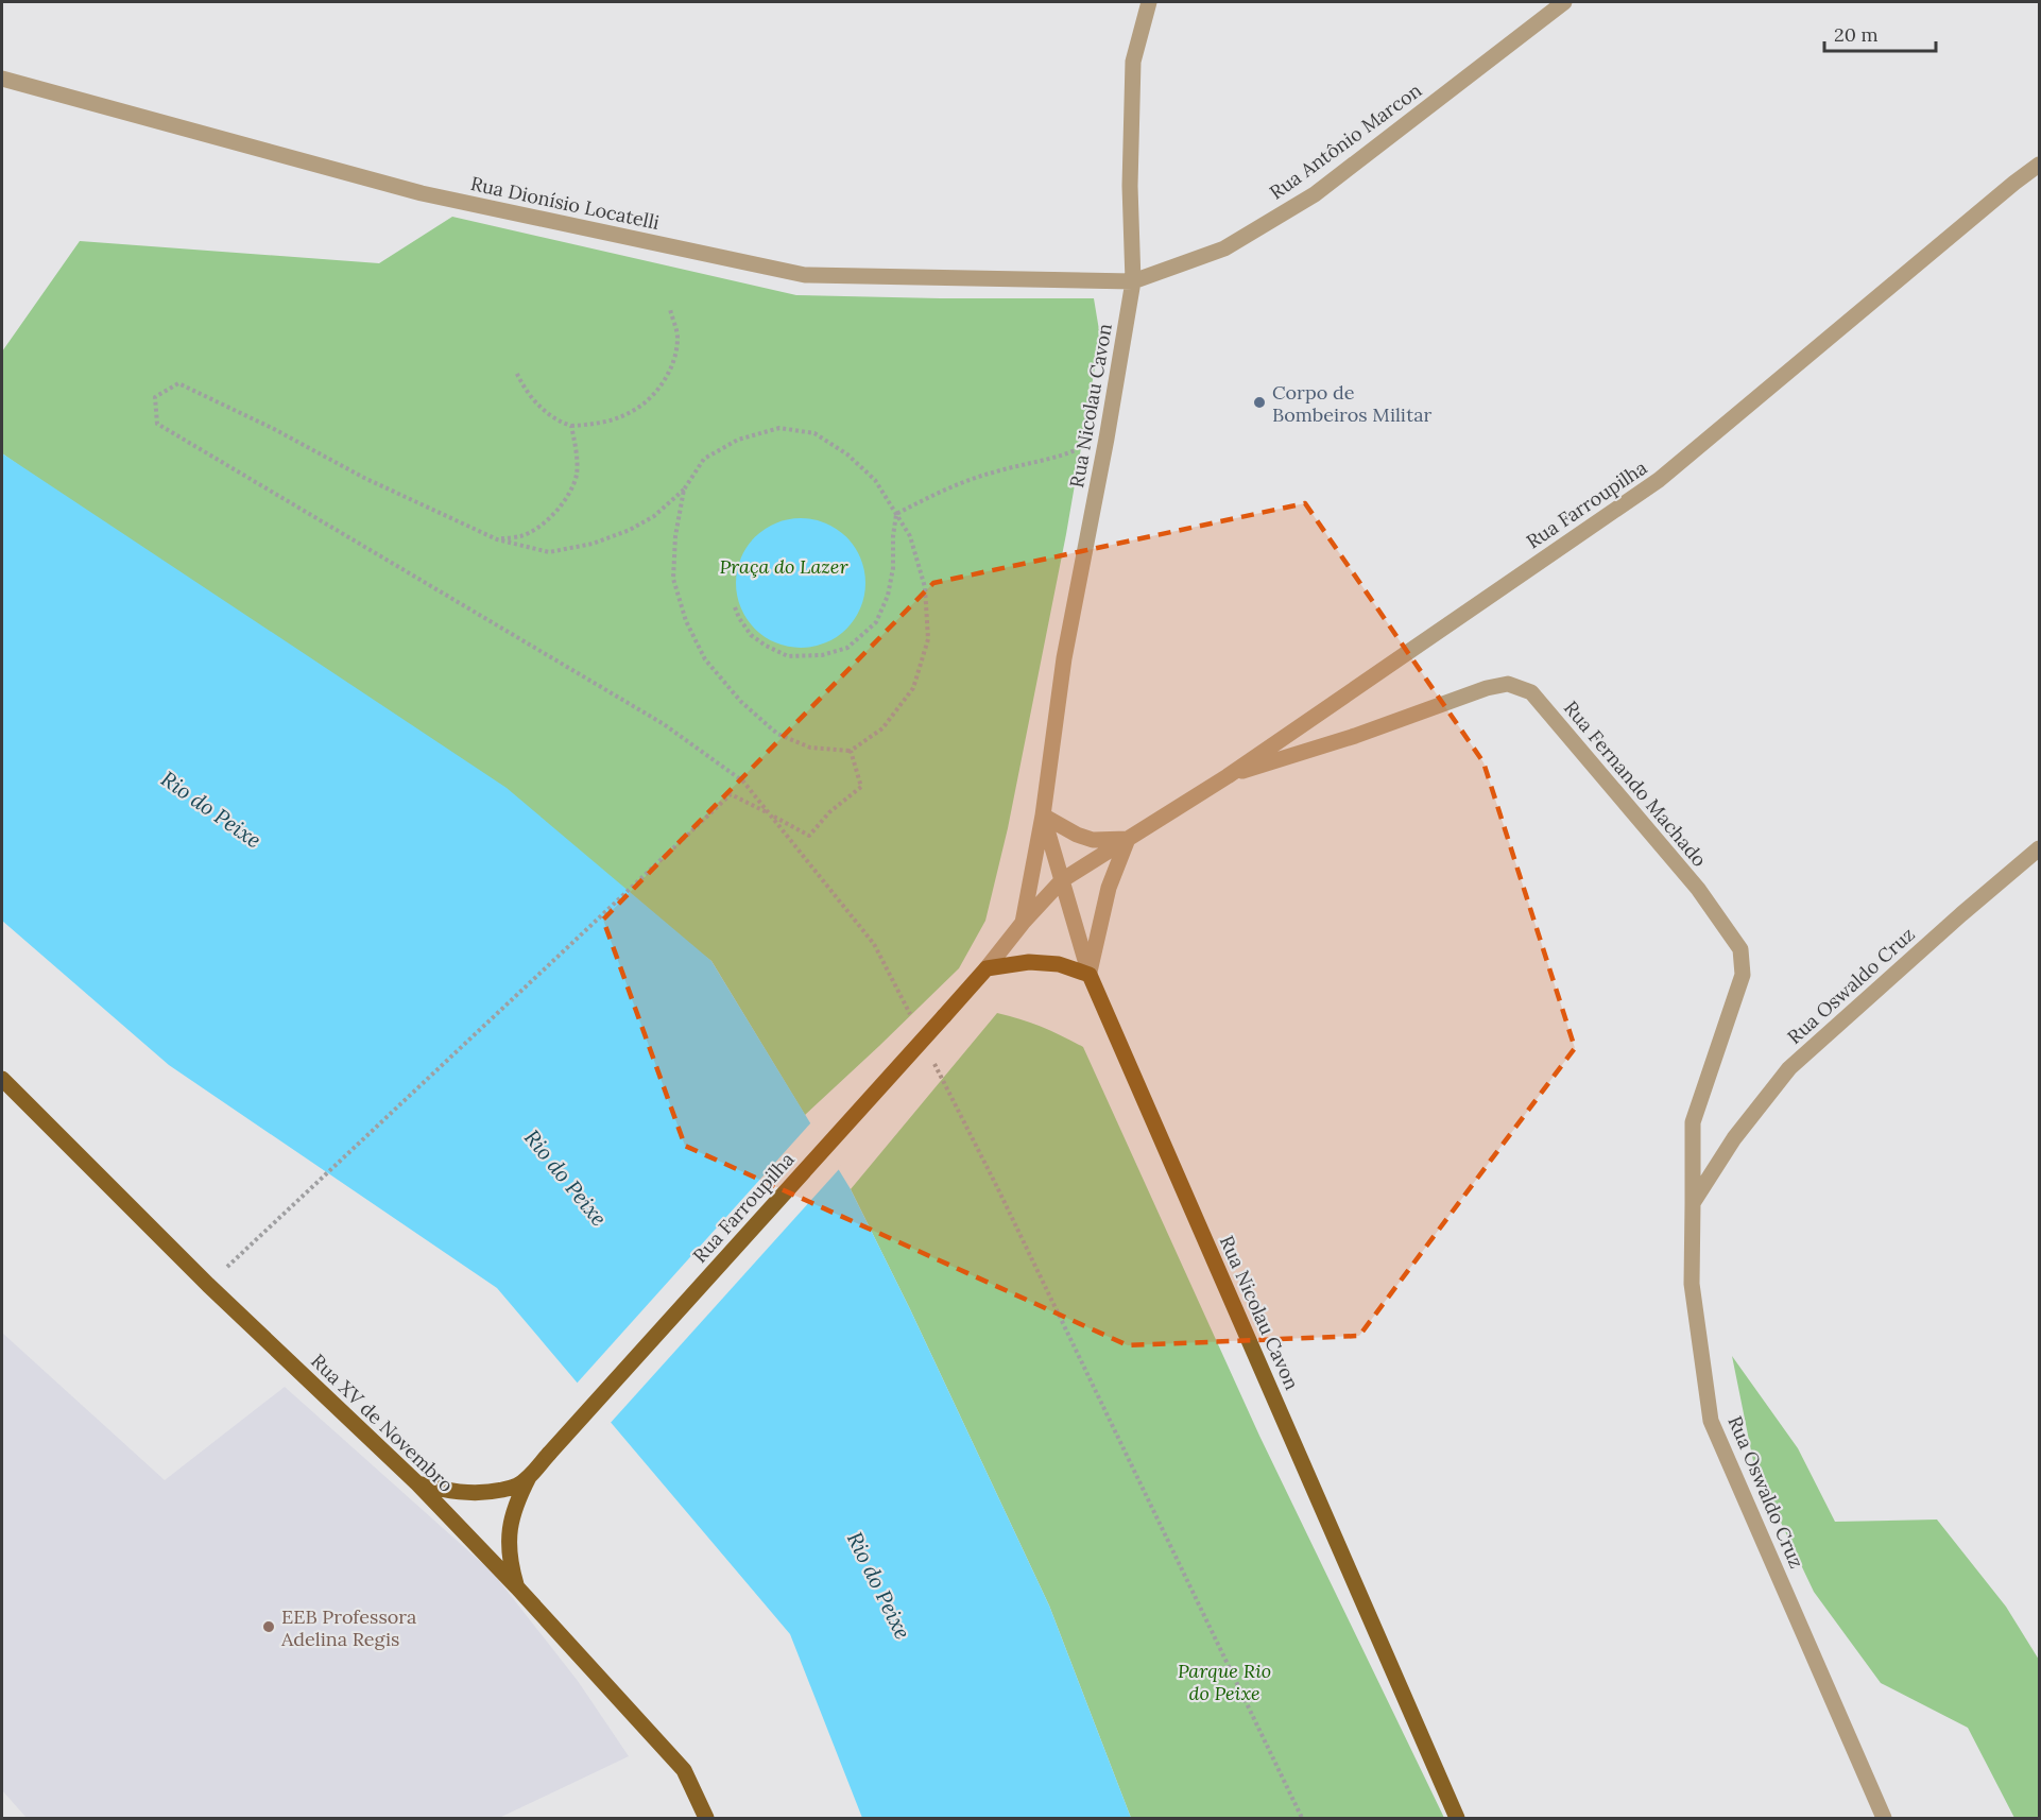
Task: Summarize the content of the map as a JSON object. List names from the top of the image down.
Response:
{
  "streets": {
    "main road": ["Rua Nicolau Cavon", "Rua Farroupilha", "Rua XV de Novembro"],
    "street": [
      "Rua Antônio Marcon",
      "Rua Dionísio Locatelli",
      "Rua Fernando Machado",
      "Rua Oswaldo Cruz"
    ]
  },
  "crossings": [
    ["Rua Antônio Marcon", "Rua Dionísio Locatelli"],
    ["Rua Antônio Marcon", "Rua Nicolau Cavon"],
    ["Rua Dionísio Locatelli", "Rua Nicolau Cavon"],
    ["Rua Nicolau Cavon", "Rua Farroupilha"],
    ["Rua Farroupilha", "Rua Fernando Machado"],
    ["Rua Farroupilha", "Rua XV de Novembro"],
    ["Rua Fernando Machado", "Rua Oswaldo Cruz"]
  ],
  "water": ["Rio do Peixe"],
  "parks": ["Praça do Lazer", "Parque Rio do Peixe"],
  "places": ["Corpo de Bombeiros Militar", "EEB Professora Adelina Regis"],
  "scale_bar": "20 m"
}
